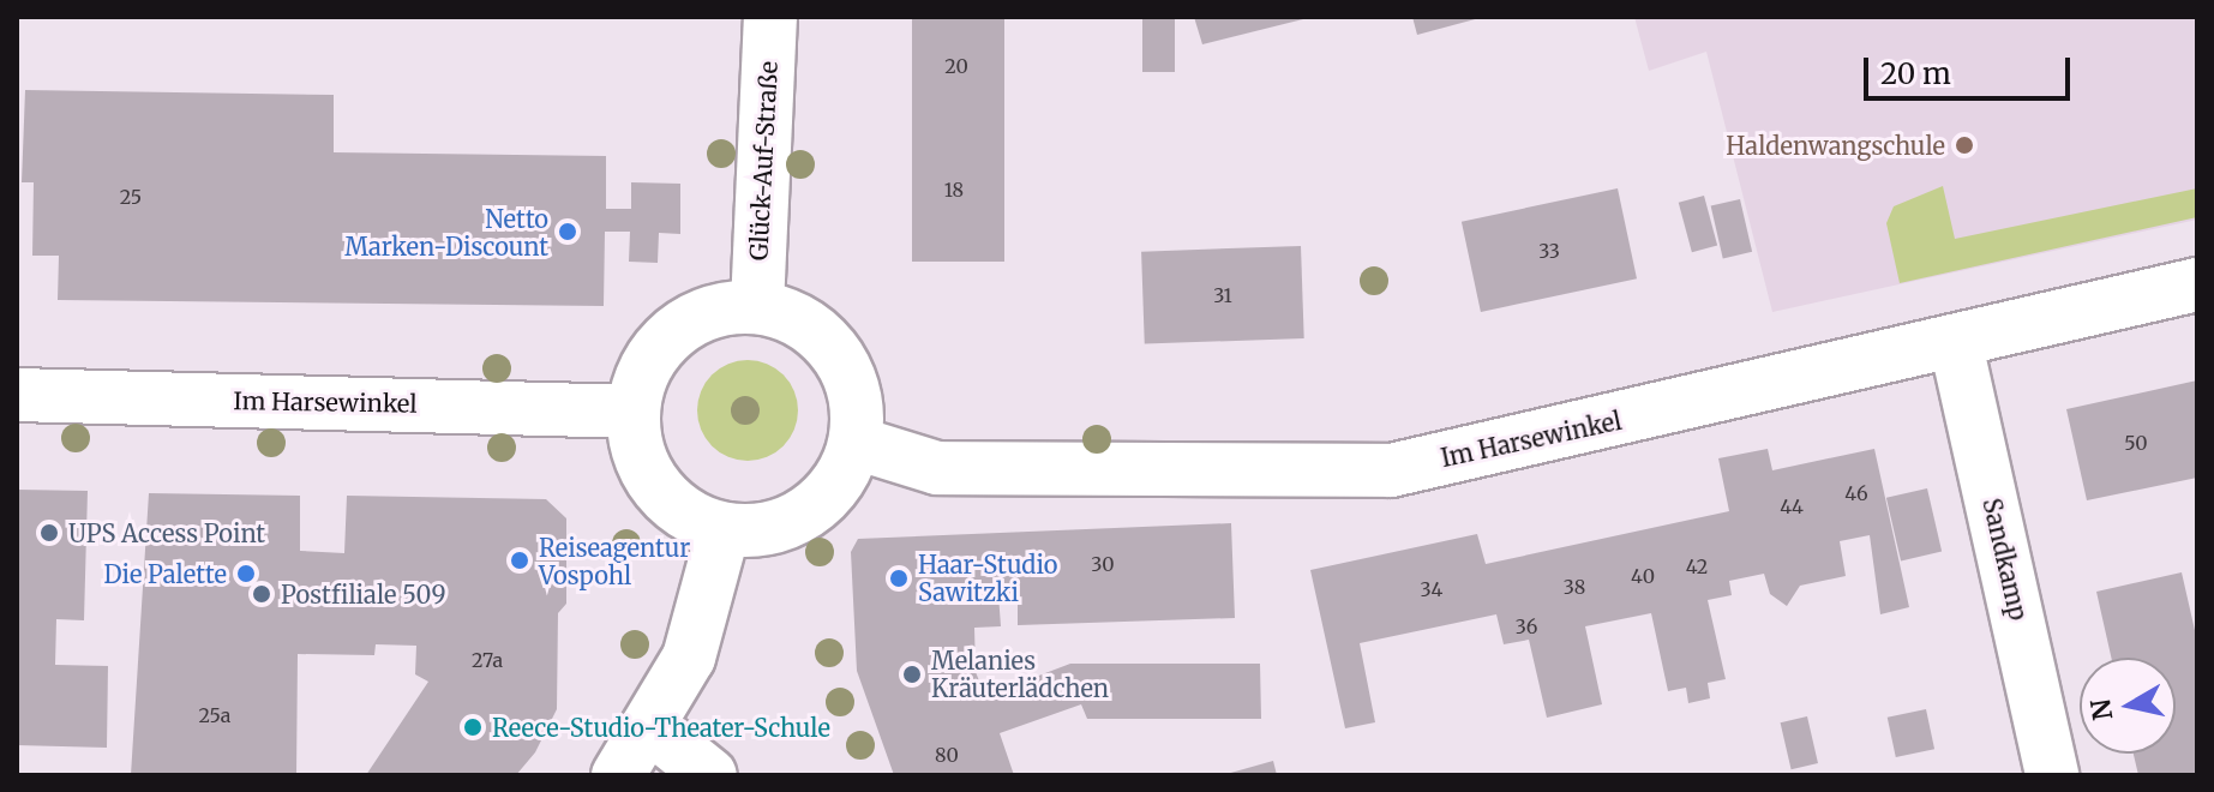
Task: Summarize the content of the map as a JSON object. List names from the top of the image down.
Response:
{
  "streets": {
    "street": ["Glück-Auf-Straße", "Im Harsewinkel", "Sandkamp"]
  },
  "crossings": [
    ["Glück-Auf-Straße", "Im Harsewinkel"],
    ["Im Harsewinkel", "Sandkamp"]
  ],
  "places": [
    "Haldenwangschule",
    "Netto Marken-Discount",
    "UPS Access Point",
    "Reiseagentur Vospohl",
    "Die Palette",
    "Haar-Studio Sawitzki",
    "Postfiliale 509",
    "Melanies Kräuterlädchen",
    "Reece-Studio-Theater-Schule"
  ],
  "house_numbers": [
    "20",
    "18",
    "25",
    "33",
    "31",
    "50",
    "46",
    "44",
    "30",
    "42",
    "40",
    "38",
    "34",
    "36",
    "27a",
    "25a",
    "80"
  ],
  "scale_bar": "20 m",
  "north": "left"
}
